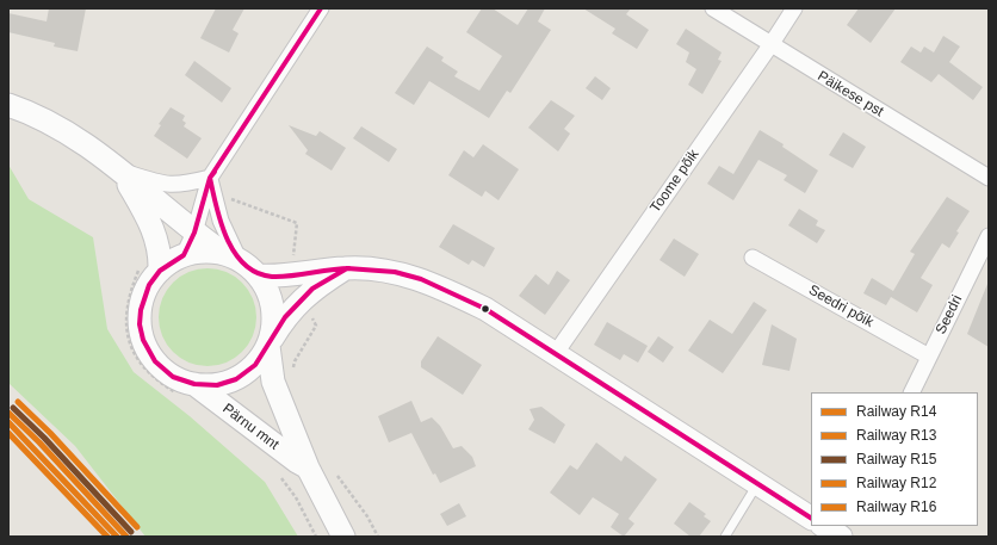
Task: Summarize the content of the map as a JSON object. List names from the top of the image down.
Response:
{
  "streets": {
    "main road": ["Pärnu mnt"],
    "street": [
      "Päikese pst",
      "Toome põik",
      "Seedri põik",
      "Seedri"
    ]
  },
  "crossings": [
    ["Päikese pst", "Toome põik"],
    ["Seedri põik", "Seedri"]
  ],
  "lines": [
    "rail line R16",
    "rail line R15",
    "rail line R14",
    "rail line R13",
    "rail line R12"
  ],
  "legend": [
    "Railway R14",
    "Railway R13",
    "Railway R15",
    "Railway R12",
    "Railway R16"
  ]
}
